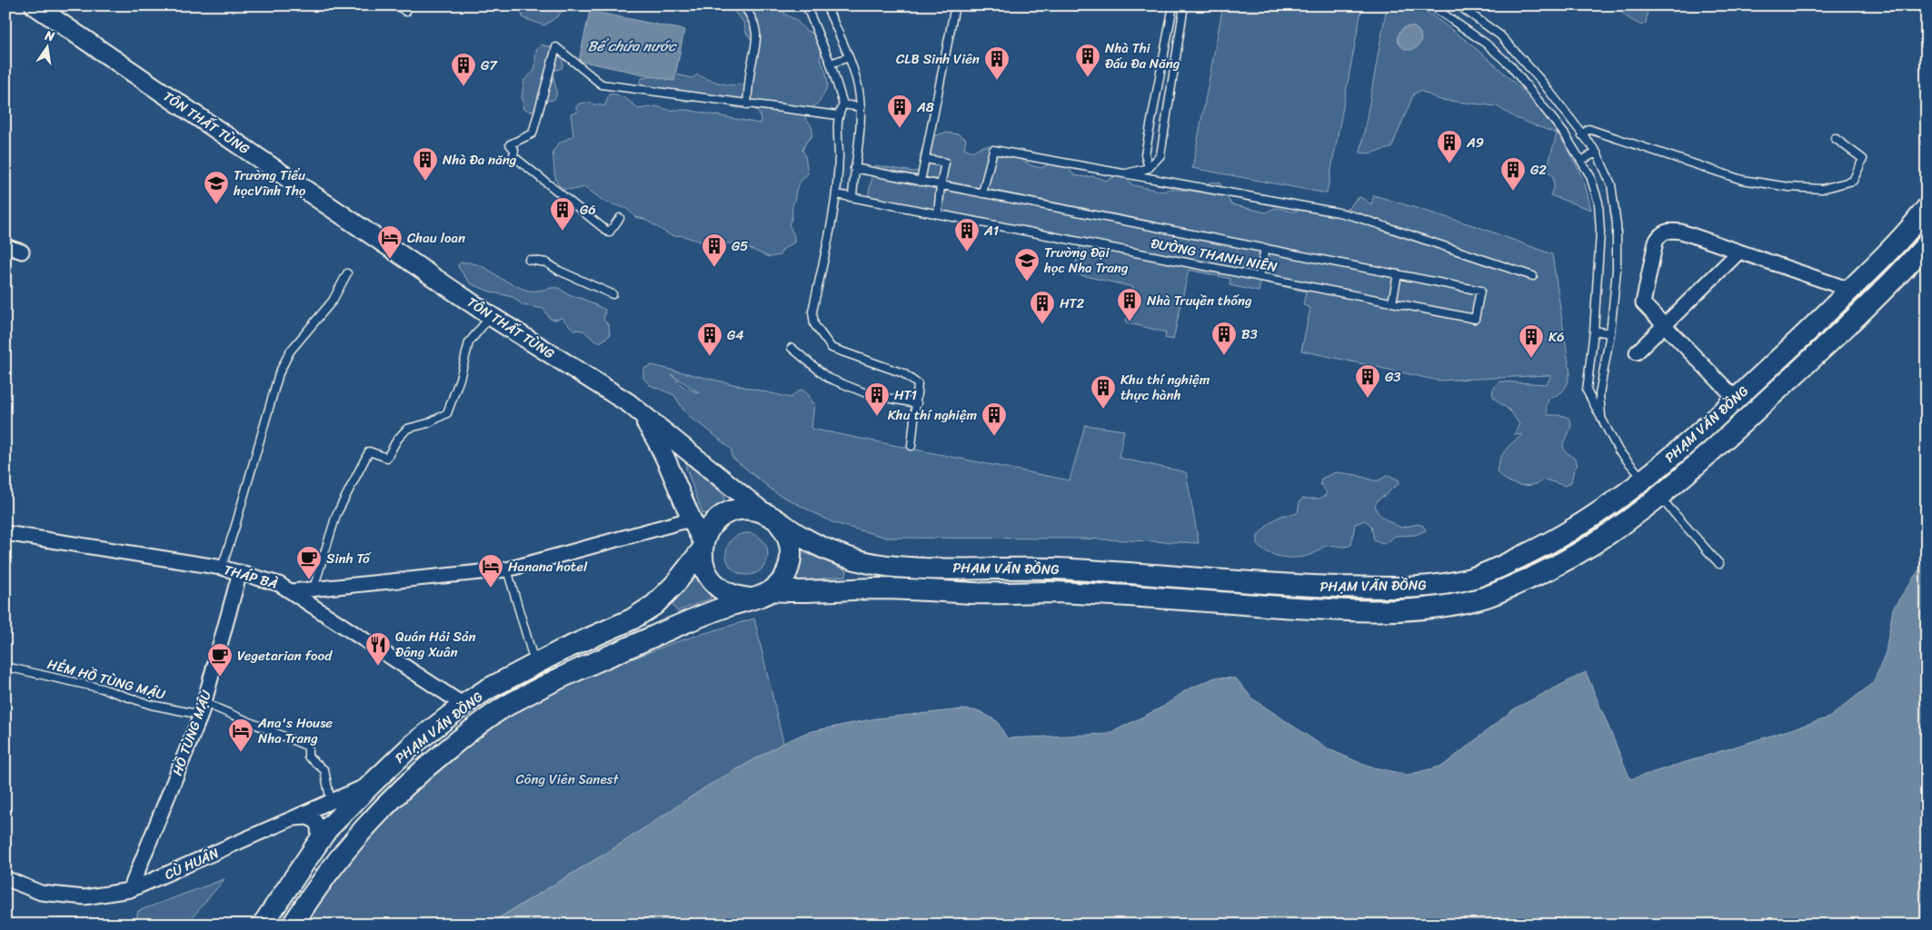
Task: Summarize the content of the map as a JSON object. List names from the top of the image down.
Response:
{
  "streets": {
    "main road": ["TÔN THẤT TÙNG", "PHẠM VĂN ĐỒNG"],
    "street": ["THÁP BÀ", "HỒ TÙNG MẬU", "CÙ HUÂN"],
    "lane": ["ĐƯỜNG THANH NIÊN", "HẺM HỒ TÙNG MẬU"]
  },
  "crossings": [
    ["TÔN THẤT TÙNG", "PHẠM VĂN ĐỒNG"],
    ["PHẠM VĂN ĐỒNG", "THÁP BÀ"],
    ["PHẠM VĂN ĐỒNG", "CÙ HUÂN"],
    ["THÁP BÀ", "HỒ TÙNG MẬU"],
    ["HẺM HỒ TÙNG MẬU", "HỒ TÙNG MẬU"],
    ["HẺM HỒ TÙNG MẬU", "CÙ HUÂN"],
    ["HỒ TÙNG MẬU", "CÙ HUÂN"]
  ],
  "water": ["Bể chứa nước"],
  "parks": ["Công Viên Sanest"],
  "places": {
    "building": [
      "Nhà Thi Đấu Đa Năng",
      "CLB Sinh Viên",
      "G7",
      "A8",
      "A9",
      "Nhà Đa năng",
      "G2",
      "G6",
      "A1",
      "G5",
      "Nhà Truyền thống",
      "HT2",
      "B3",
      "G4",
      "K6",
      "G3",
      "Khu thí nghiệm thực hành",
      "HT1",
      "Khu thí nghiệm"
    ],
    "school or university": ["Trường Tiểu họcVĩnh Thọ", "Trường Đại học Nha Trang"],
    "hotel": ["Chau loan", "Hanana hotel", "Ana's House Nha Trang"],
    "cafe": ["Sinh Tố", "Vegetarian food"],
    "restaurant": ["Quán Hải Sản Đông Xuân"]
  },
  "north": "top"
}
